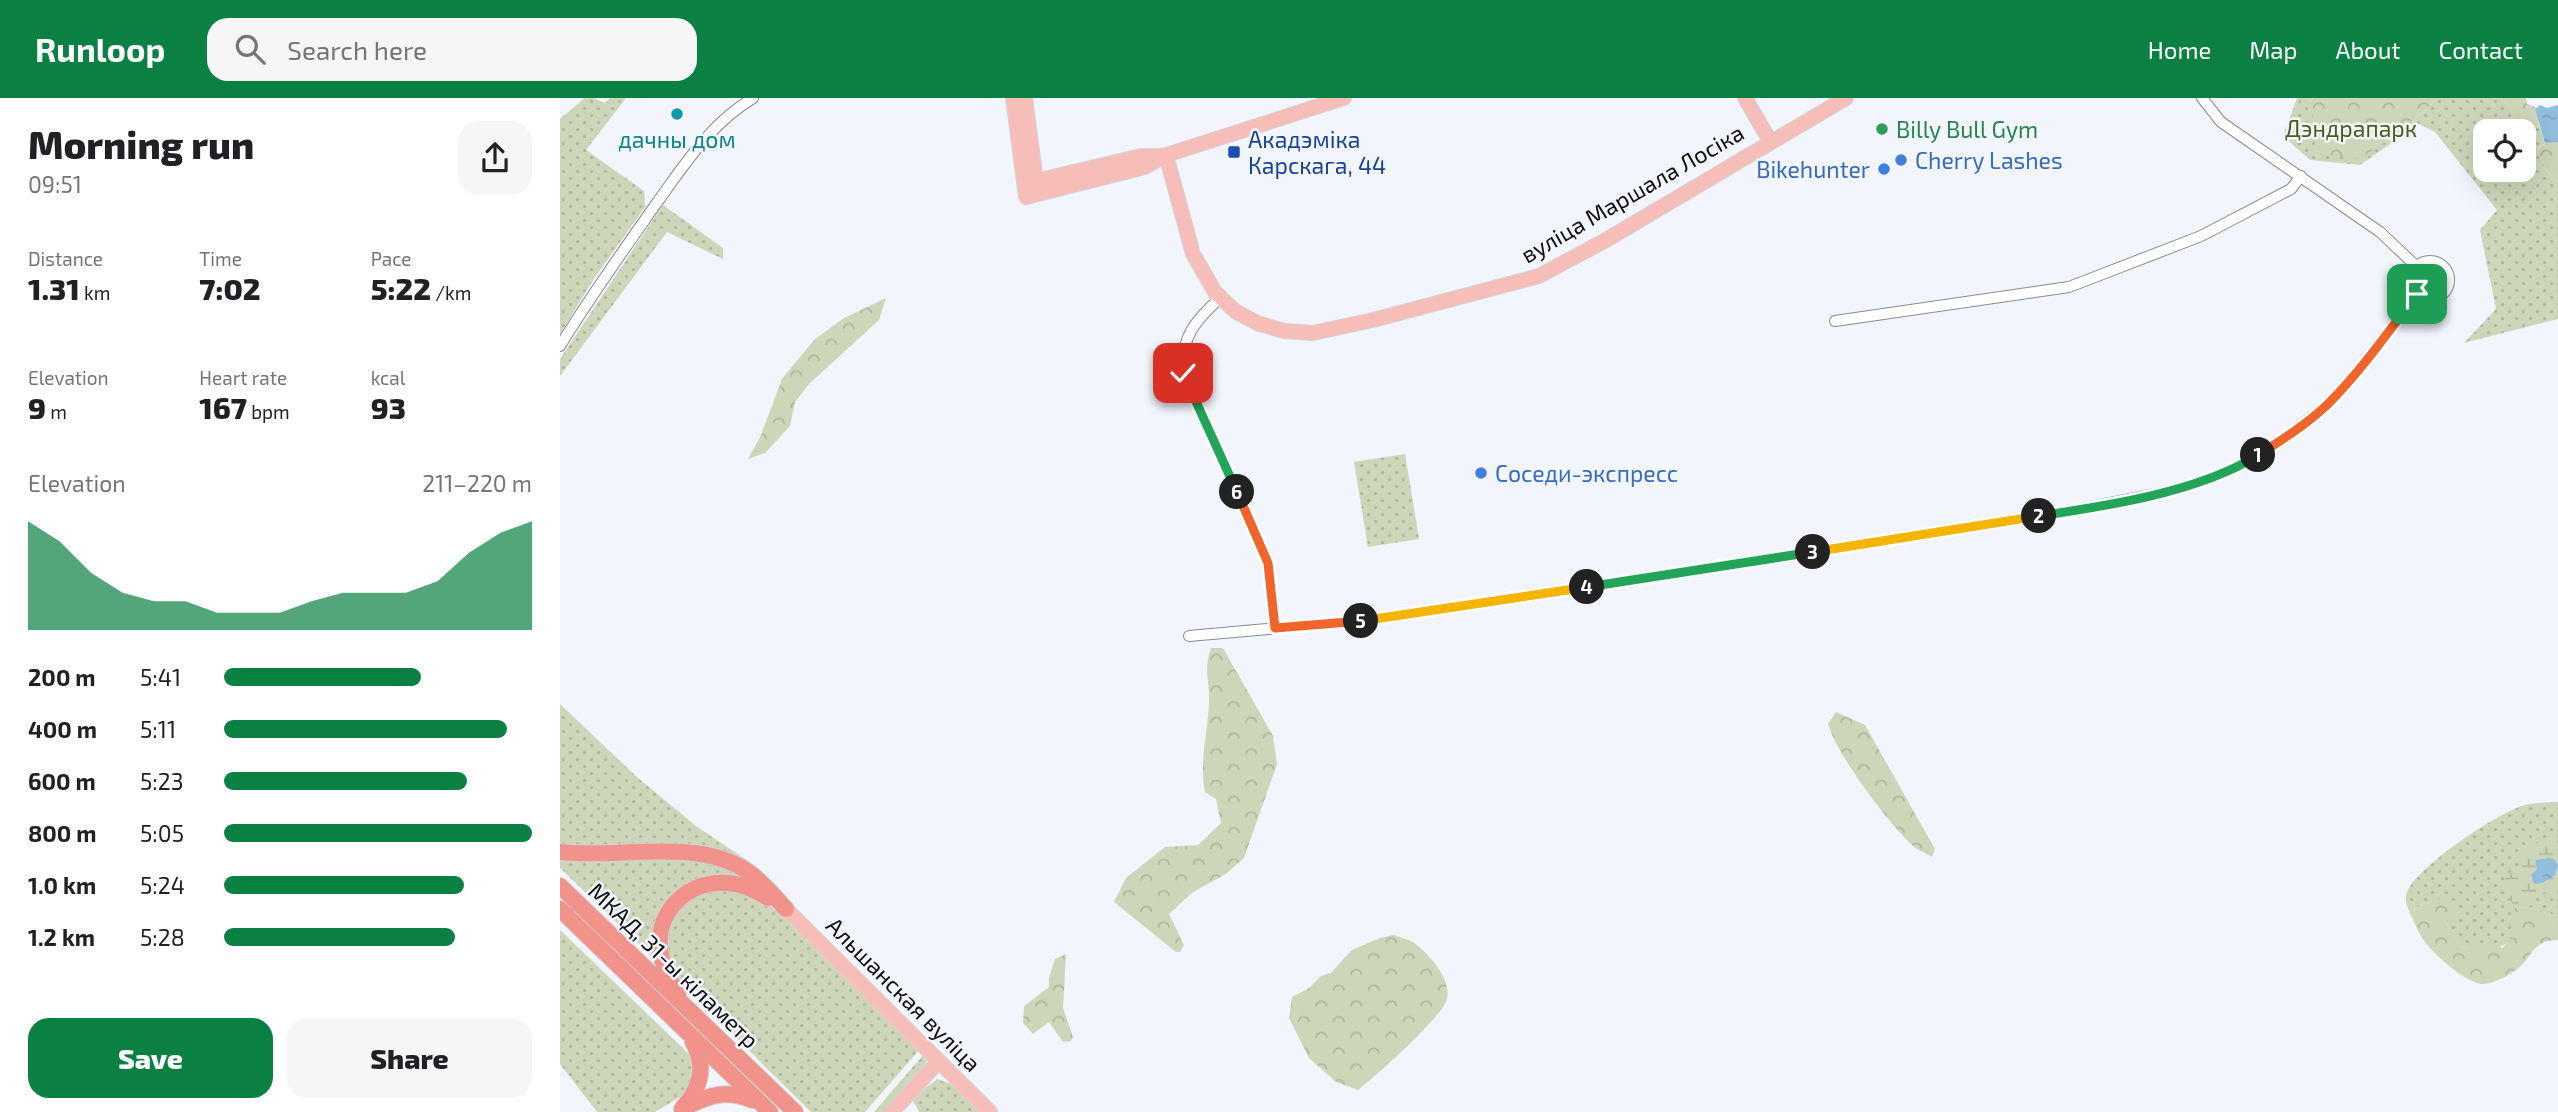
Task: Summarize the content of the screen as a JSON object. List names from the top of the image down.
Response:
{
  "streets": {
    "highway": ["МКАД, 31-ы кіламетр"],
    "main road": ["вуліца Маршала Лосіка", "Альшанская вуліца"]
  },
  "parks": ["Дэндрапарк"],
  "places": {
    "other": [
      "дачны дом",
      "Billy Bull Gym",
      "Cherry Lashes",
      "Bikehunter",
      "Соседи-экспресс"
    ],
    "transit": ["Акадэміка Карскага, 44"]
  },
  "page": {
    "header": "Runloop",
    "search": "Search here",
    "nav": [
      "Home",
      "Map",
      "About",
      "Contact"
    ],
    "heading": ["Morning run", "09:51"],
    "stats": [
      ["Distance", "1.31 km"],
      ["Time", "7:02"],
      ["Pace", "5:22 /km"],
      ["Elevation", "9 m"],
      ["Heart rate", "167 bpm"],
      ["kcal", "93"]
    ],
    "pins": [
      "1",
      "6",
      "2",
      "3",
      "4",
      "5"
    ],
    "chart": ["Elevation", "211–220 m"],
    "list": [
      {
        "name": "200 m",
        "note": "5:41"
      },
      {
        "name": "400 m",
        "note": "5:11"
      },
      {
        "name": "600 m",
        "note": "5:23"
      },
      {
        "name": "800 m",
        "note": "5:05"
      },
      {
        "name": "1.0 km",
        "note": "5:24"
      },
      {
        "name": "1.2 km",
        "note": "5:28"
      }
    ],
    "buttons": ["Save", "Share"]
  }
}
